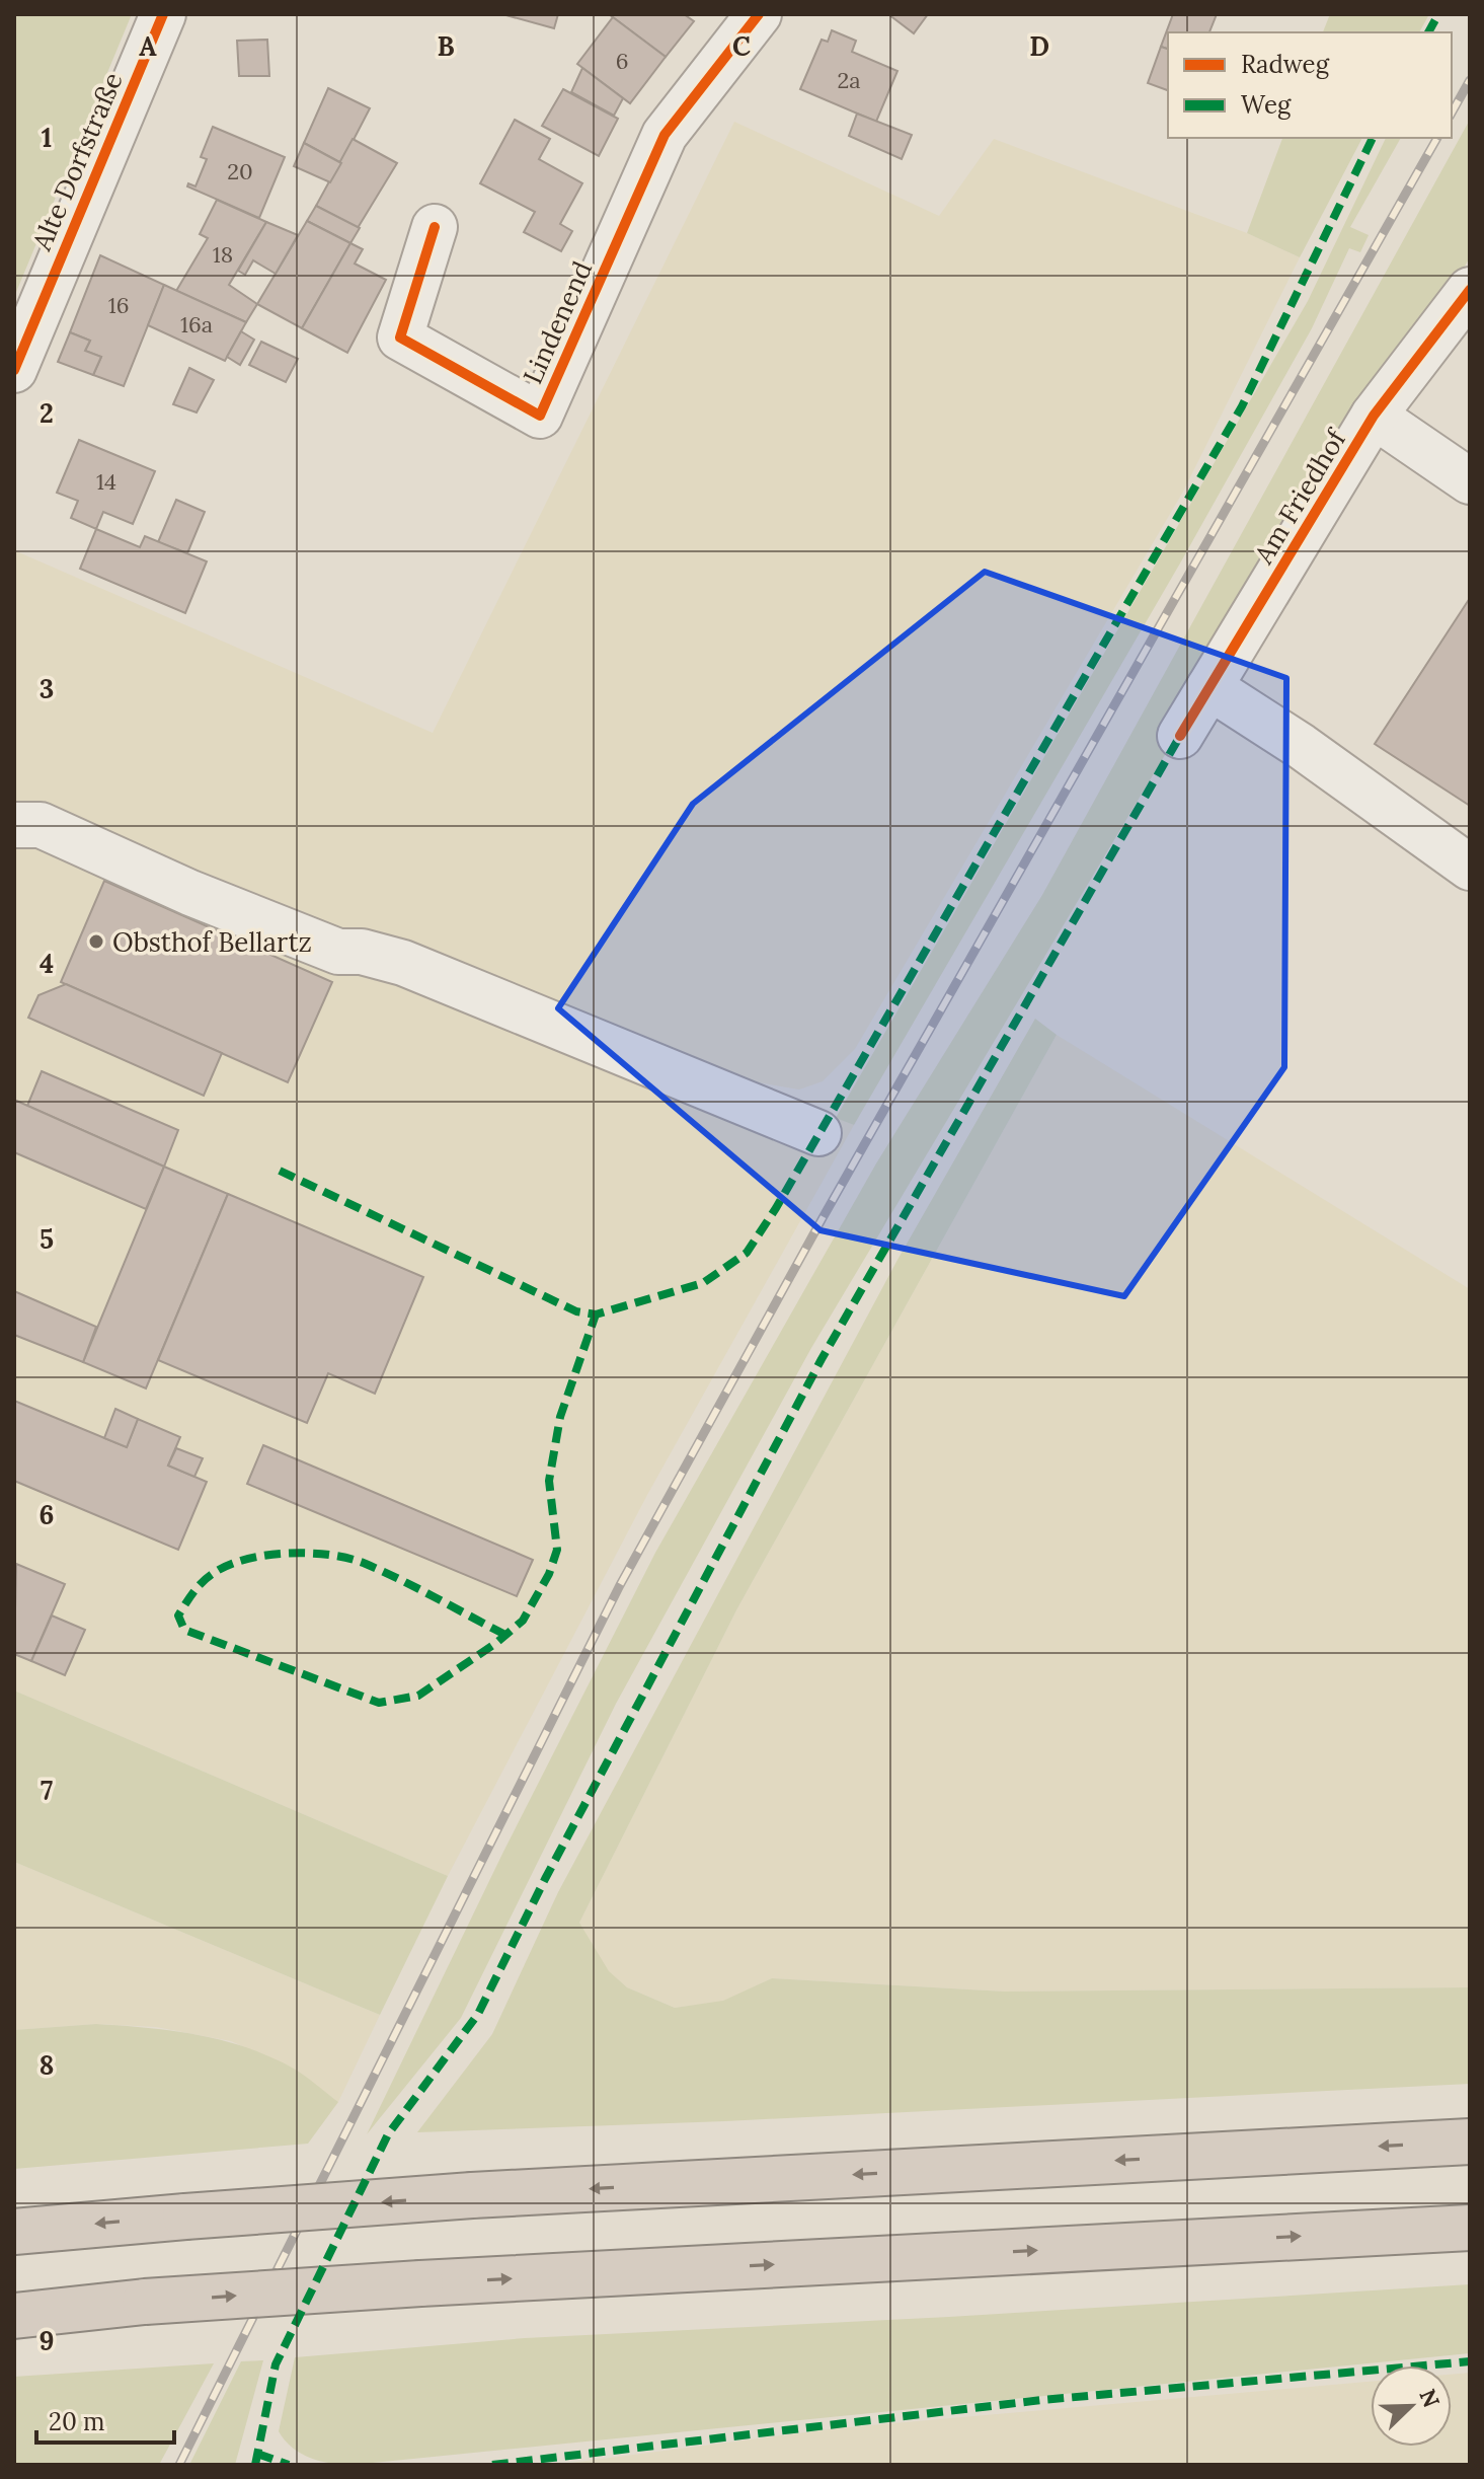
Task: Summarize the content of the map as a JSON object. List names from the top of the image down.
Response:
{
  "streets": {
    "street": ["Alte Dorfstraße", "Lindenend", "Am Friedhof"]
  },
  "places": ["Obsthof Bellartz"],
  "house_numbers": [
    "6",
    "2a",
    "20",
    "18",
    "16",
    "16a",
    "14"
  ],
  "legend": ["Radweg", "Weg"],
  "scale_bar": "20 m",
  "north": "top right",
  "grid": {
    "columns": [
      "A",
      "B",
      "C",
      "D"
    ],
    "rows": [
      "1",
      "2",
      "3",
      "4",
      "5",
      "6",
      "7",
      "8",
      "9"
    ]
  }
}
